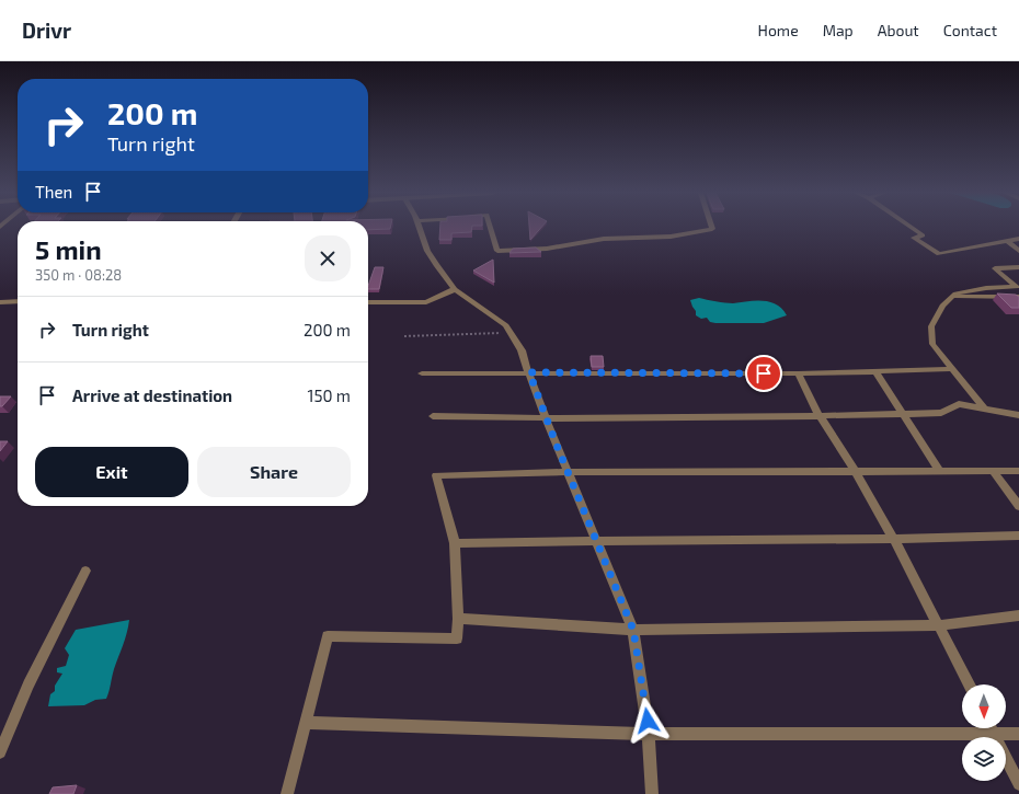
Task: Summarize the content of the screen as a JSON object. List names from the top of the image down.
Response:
{
  "north": "bottom",
  "page": {
    "header": "Drivr",
    "nav": [
      "Home",
      "Map",
      "About",
      "Contact"
    ],
    "turn": ["200 m", "Turn right"],
    "then": "Then",
    "heading": ["5 min", "350 m · 08:28"],
    "list": [
      {
        "name": "Turn right",
        "value": "200 m"
      },
      {
        "name": "Arrive at destination",
        "value": "150 m"
      }
    ],
    "buttons": ["Exit", "Share"]
  }
}
